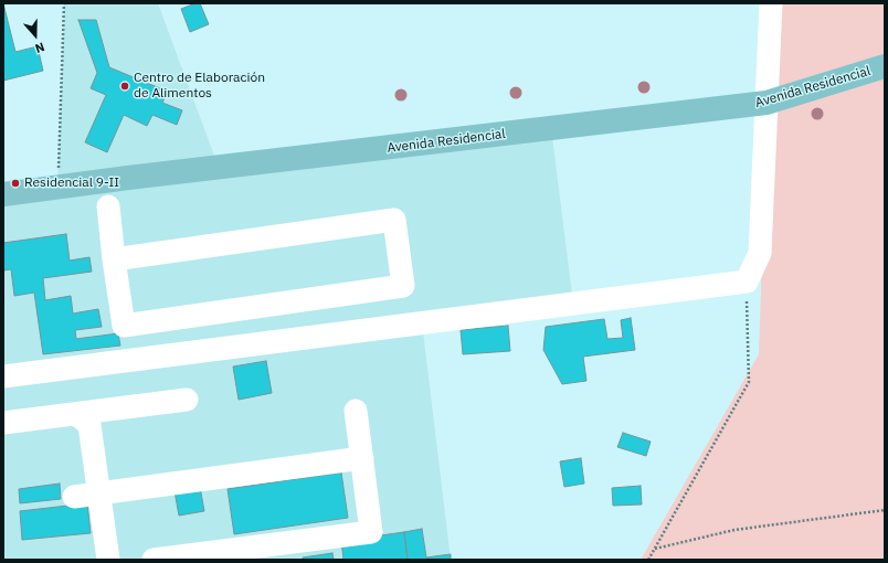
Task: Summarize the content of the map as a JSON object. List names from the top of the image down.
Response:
{
  "streets": {
    "main road": ["Avenida Residencial"]
  },
  "places": ["Centro de Elaboración de Alimentos", "Residencial 9-II"],
  "north": "bottom"
}
